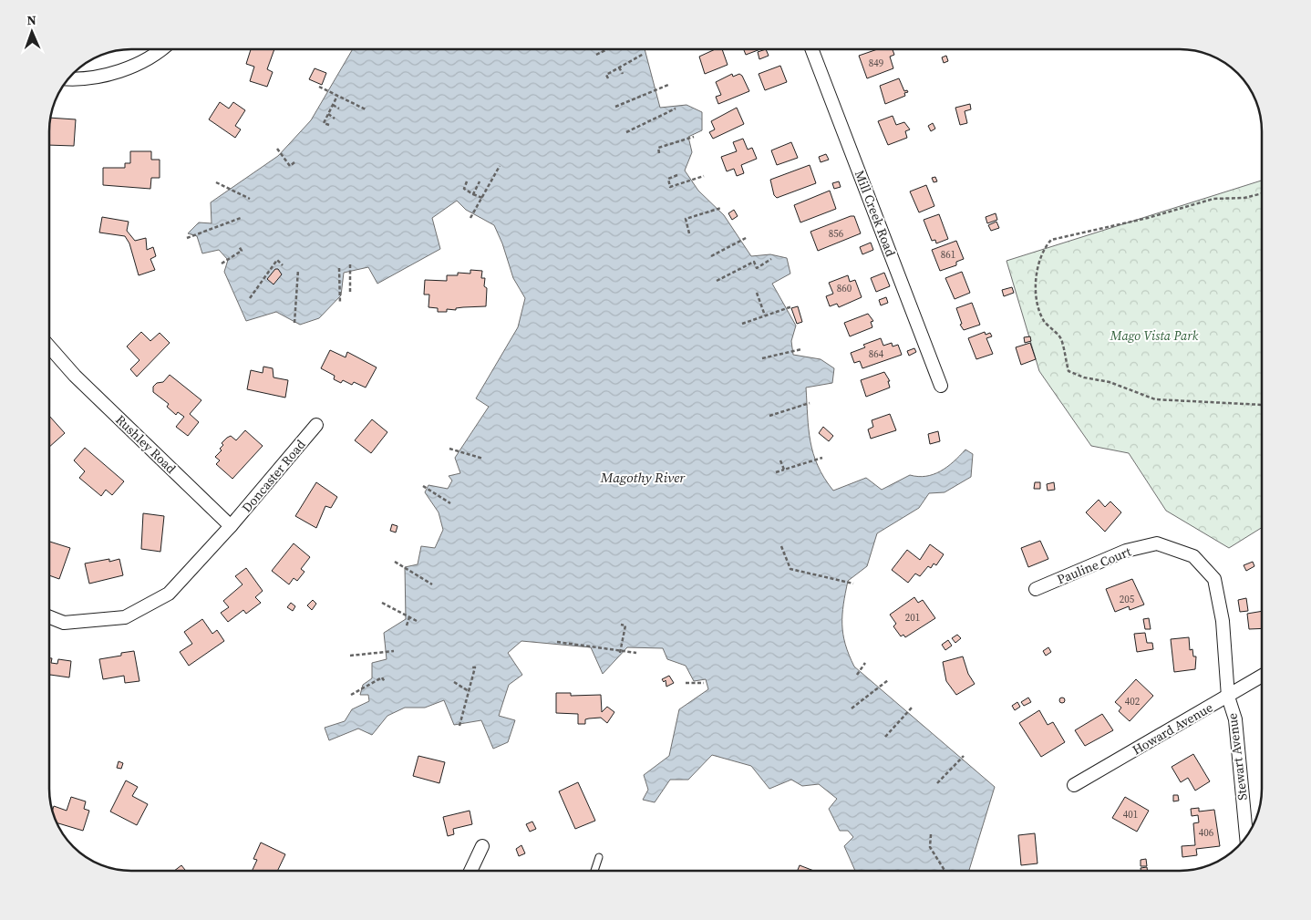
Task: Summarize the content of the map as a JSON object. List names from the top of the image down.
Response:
{
  "streets": {
    "street": [
      "Mill Creek Road",
      "Rushley Road",
      "Doncaster Road",
      "Pauline Court",
      "Howard Avenue",
      "Stewart Avenue"
    ]
  },
  "crossings": [
    ["Rushley Road", "Doncaster Road"],
    ["Pauline Court", "Howard Avenue"],
    ["Pauline Court", "Stewart Avenue"],
    ["Howard Avenue", "Stewart Avenue"]
  ],
  "water": ["Magothy River"],
  "parks": ["Mago Vista Park"],
  "house_numbers": [
    "849",
    "856",
    "861",
    "860",
    "864",
    "205",
    "201",
    "402",
    "401",
    "406"
  ],
  "north": "top"
}
